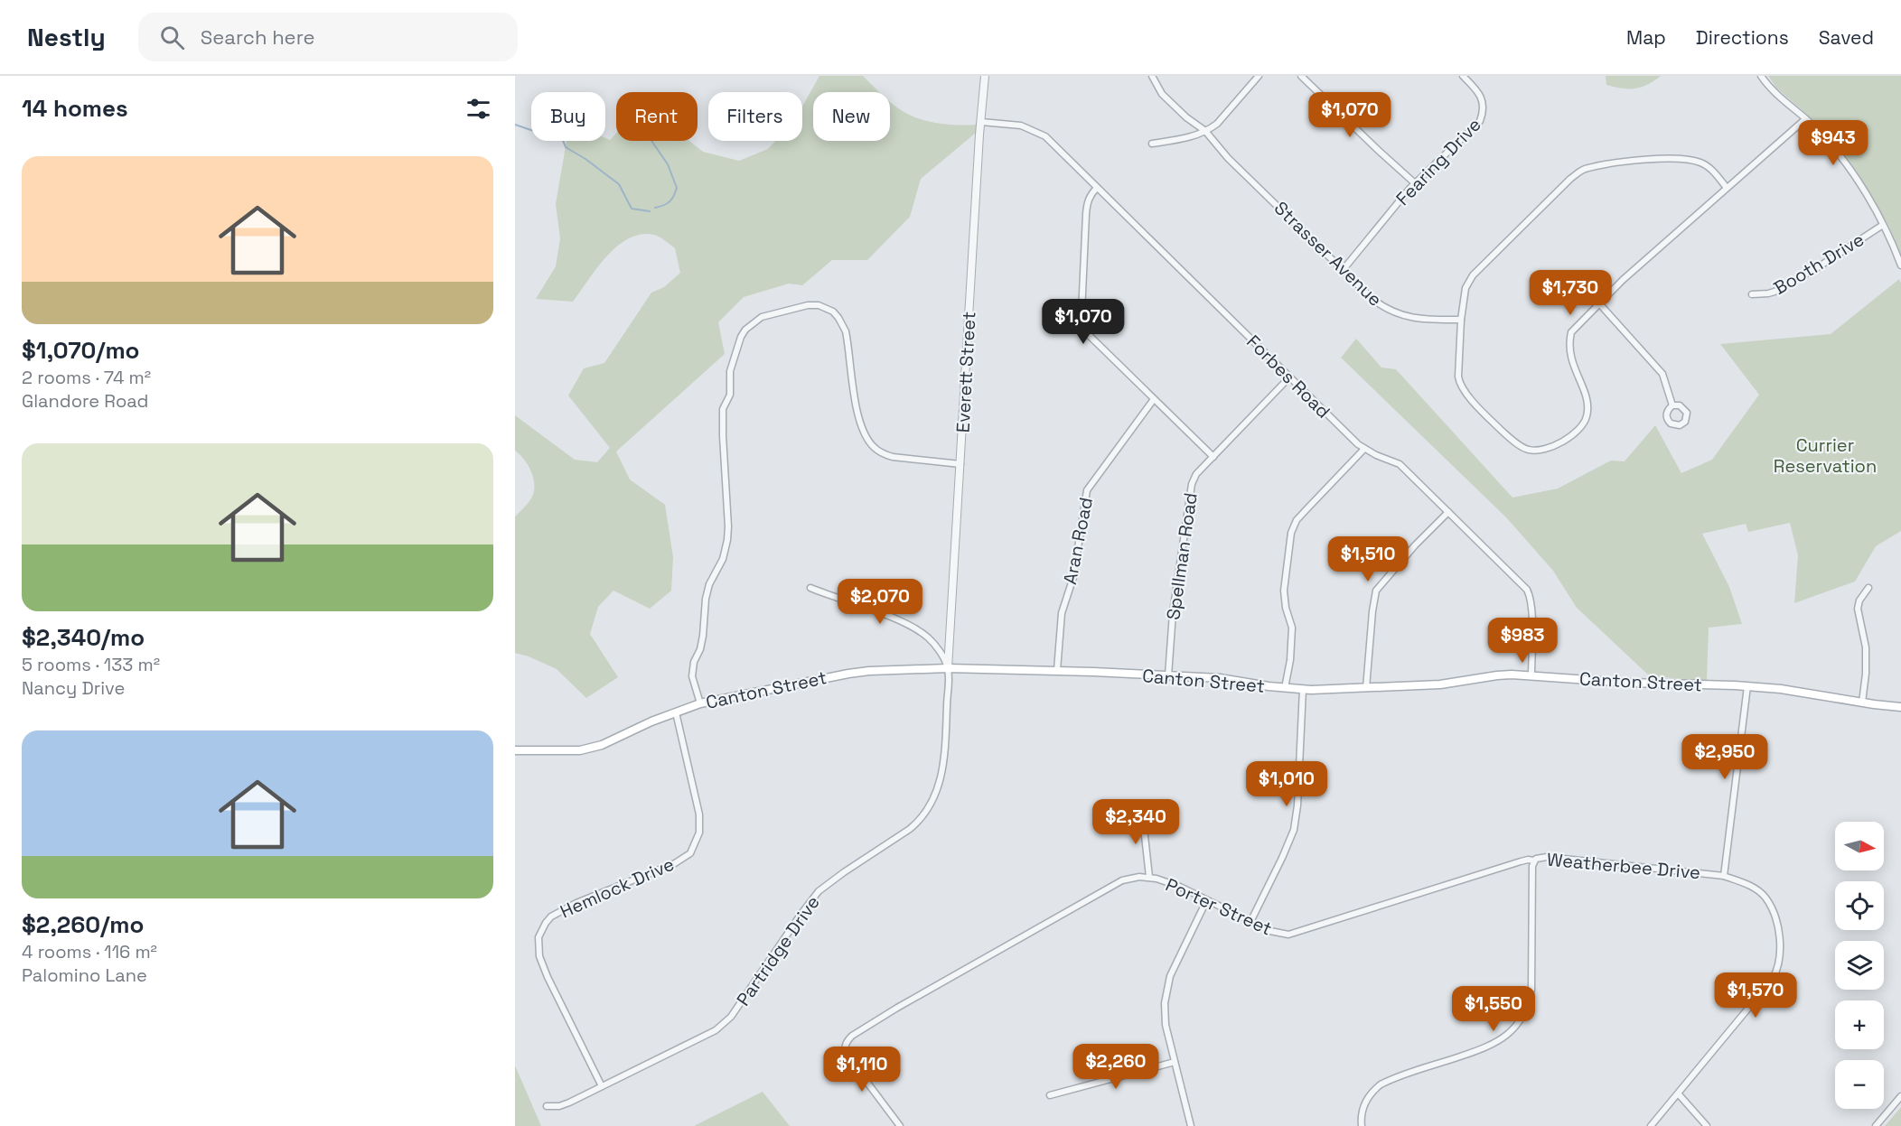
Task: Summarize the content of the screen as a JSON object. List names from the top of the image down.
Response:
{
  "streets": {
    "main road": ["Canton Street"],
    "street": [
      "Fearing Drive",
      "Strasser Avenue",
      "Booth Drive",
      "Everett Street",
      "Forbes Road",
      "Aran Road",
      "Spellman Road",
      "Weatherbee Drive",
      "Hemlock Drive",
      "Porter Street",
      "Partridge Drive"
    ]
  },
  "crossings": [
    ["Fearing Drive", "Strasser Avenue"],
    ["Everett Street", "Forbes Road"],
    ["Everett Street", "Canton Street"],
    ["Everett Street", "Partridge Drive"],
    ["Forbes Road", "Spellman Road"],
    ["Forbes Road", "Canton Street"],
    ["Aran Road", "Canton Street"],
    ["Spellman Road", "Canton Street"],
    ["Canton Street", "Hemlock Drive"],
    ["Canton Street", "Partridge Drive"],
    ["Weatherbee Drive", "Porter Street"],
    ["Hemlock Drive", "Partridge Drive"]
  ],
  "parks": ["Currier Reservation"],
  "north": "right",
  "page": {
    "header": "Nestly",
    "search": "Search here",
    "nav": ["Map", "Directions", "Saved"],
    "heading": "14 homes",
    "price": [
      "$1,070",
      "$943",
      "$1,730",
      "$1,070",
      "$1,510",
      "$2,070",
      "$983",
      "$2,950",
      "$1,010",
      "$2,340",
      "$1,570",
      "$1,550",
      "$2,260",
      "$1,110"
    ],
    "chip": [
      "Buy",
      "Rent",
      "Filters",
      "New"
    ],
    "list": [
      {
        "name": "$1,070/mo",
        "note": "2 rooms · 74 m² · Glandore Road"
      },
      {
        "name": "$2,340/mo",
        "note": "5 rooms · 133 m² · Nancy Drive"
      },
      {
        "name": "$2,260/mo",
        "note": "4 rooms · 116 m² · Palomino Lane"
      }
    ],
    "map_buttons": ["+", "−"]
  }
}
